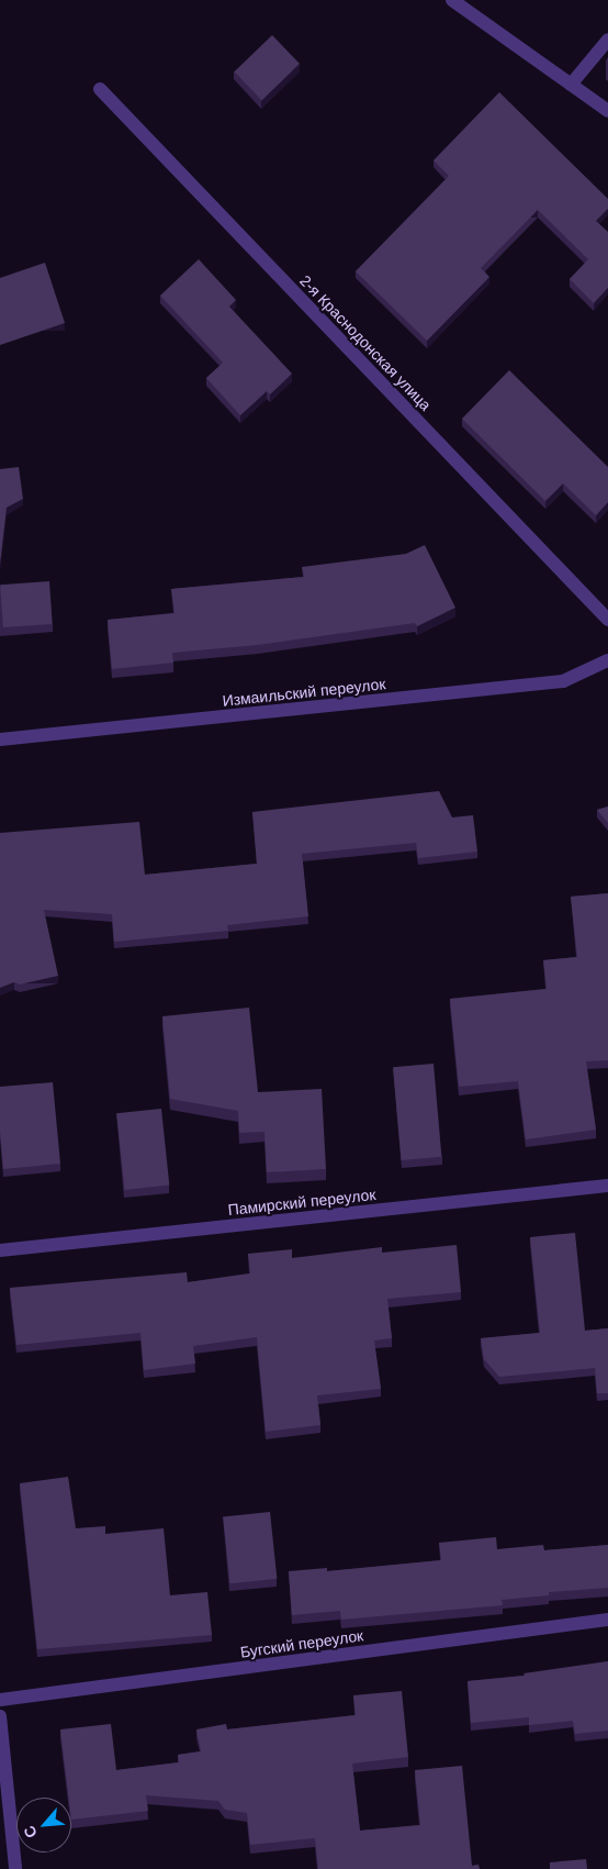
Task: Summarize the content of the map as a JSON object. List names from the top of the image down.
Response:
{
  "streets": {
    "street": [
      "2-я Краснодонская улица",
      "Измаильский переулок",
      "Памирский переулок",
      "Бугский переулок"
    ]
  },
  "north": "bottom left"
}
